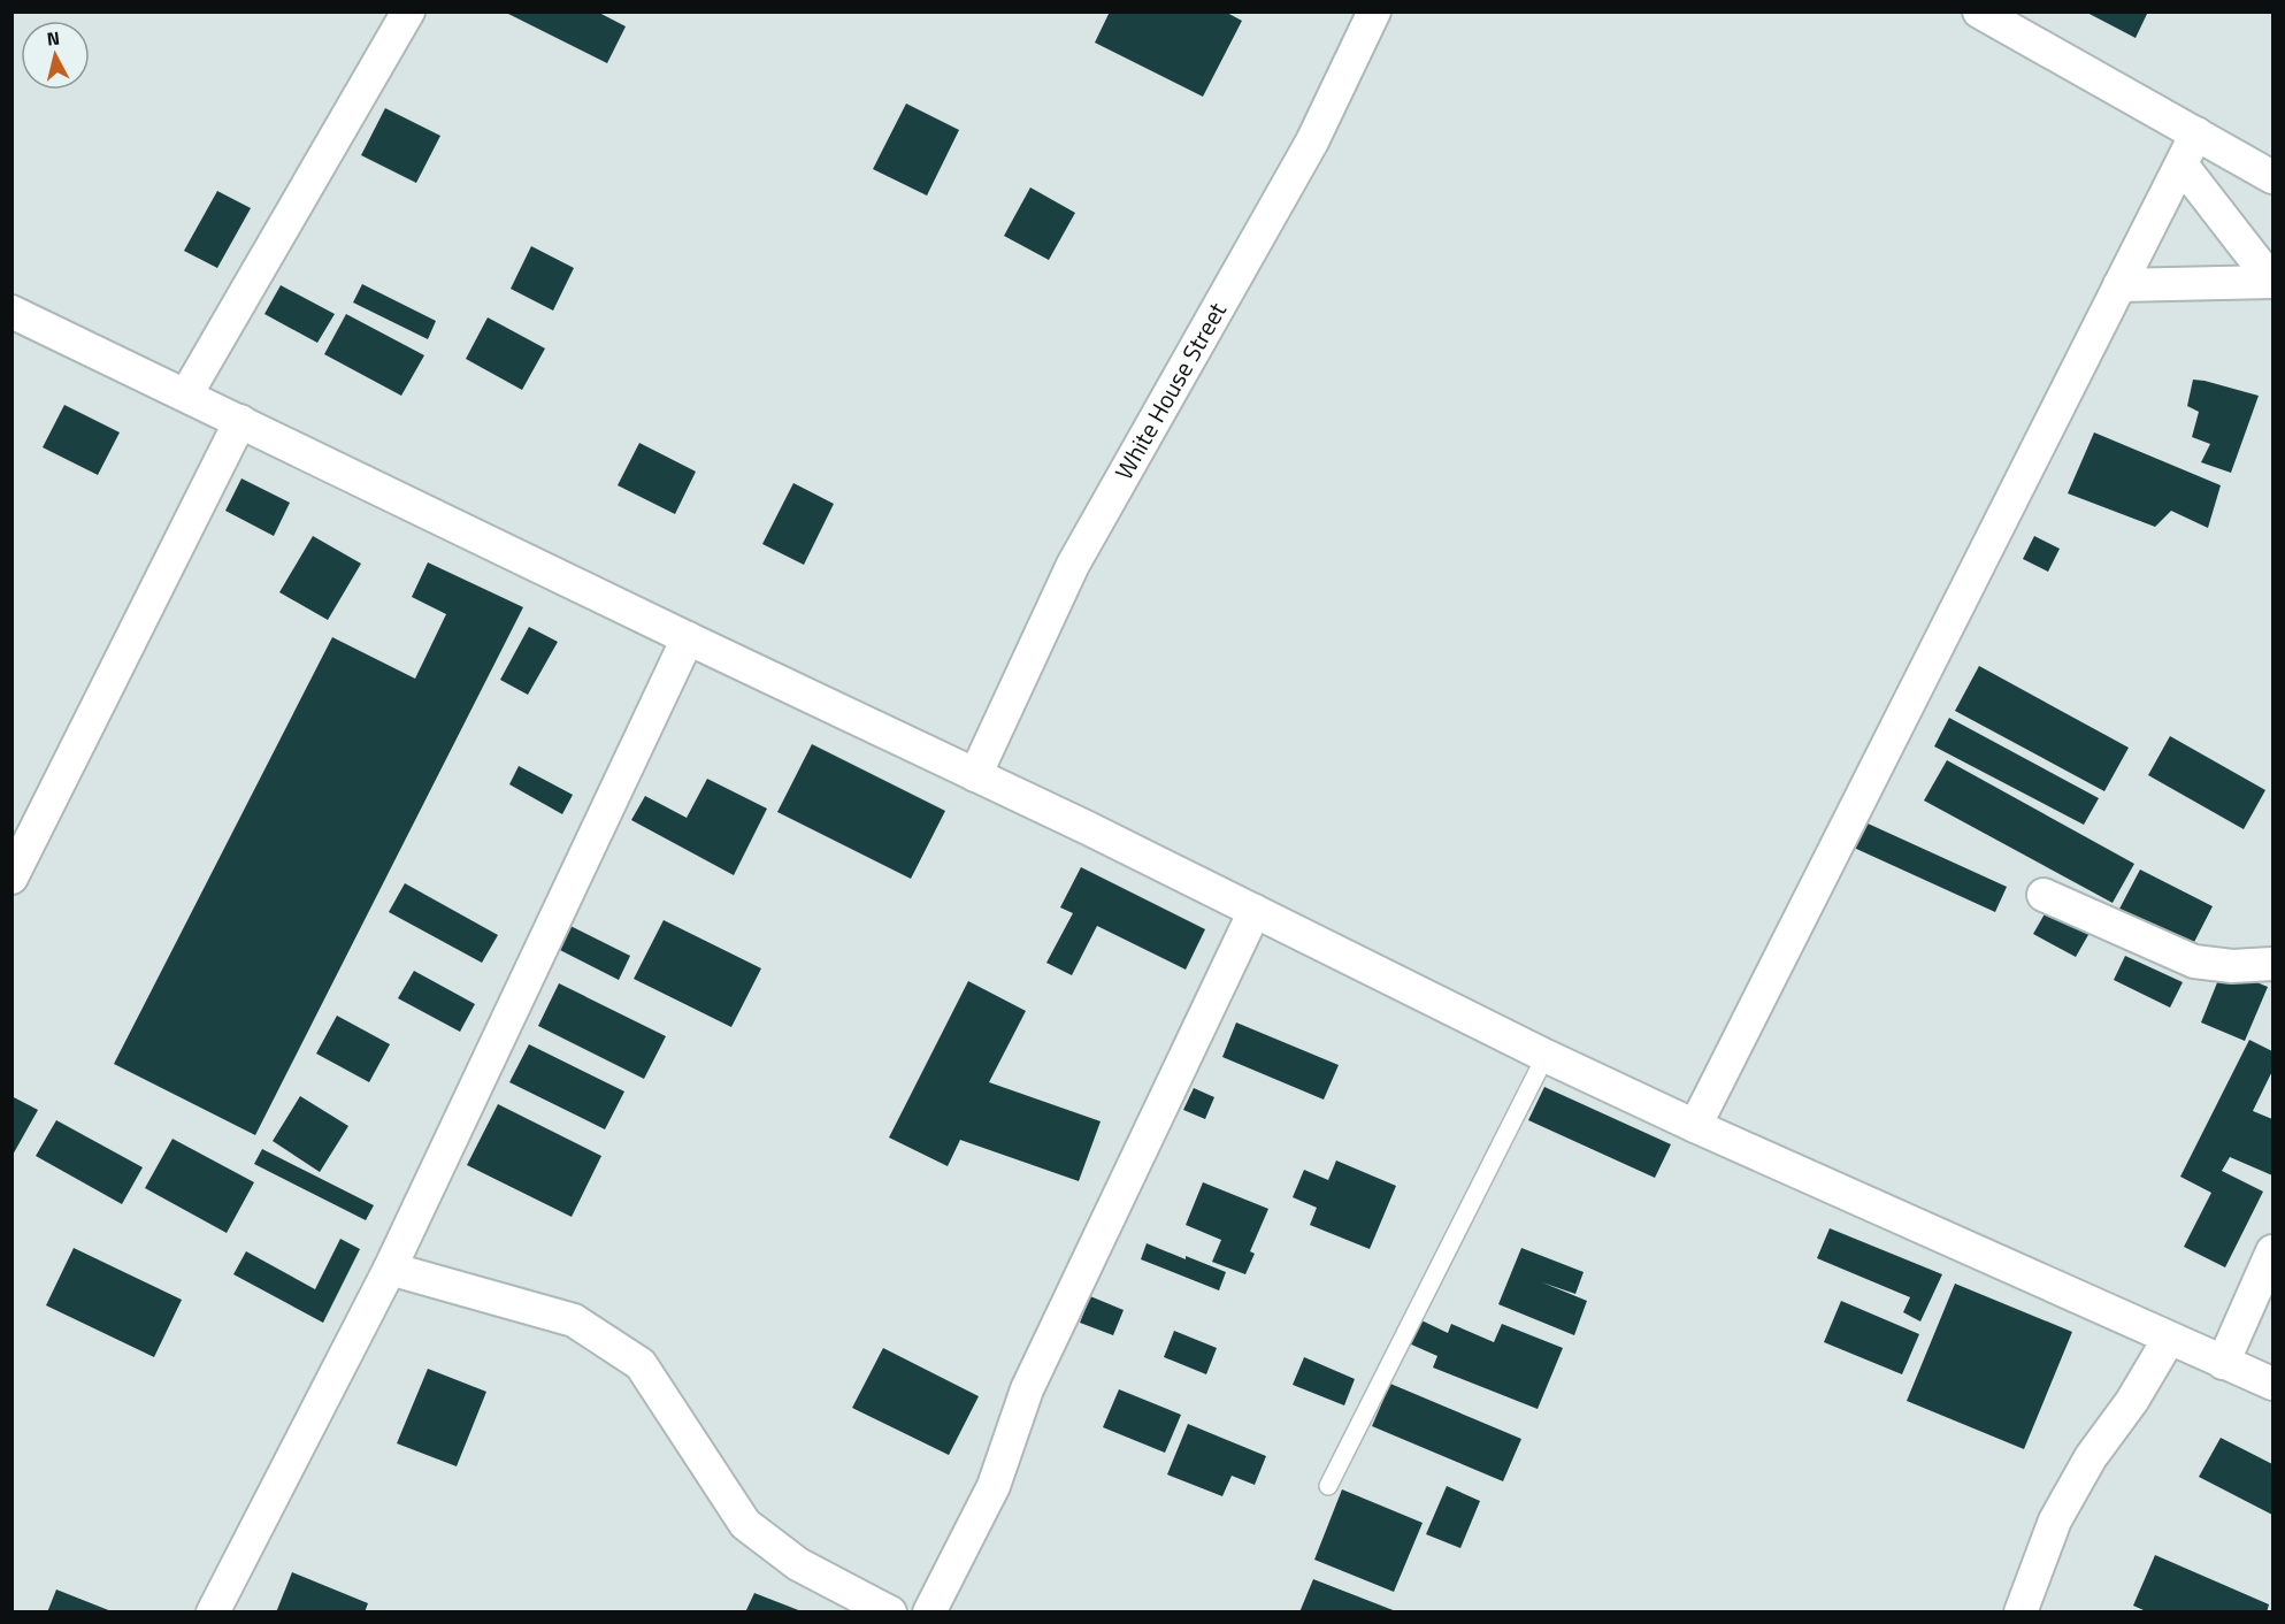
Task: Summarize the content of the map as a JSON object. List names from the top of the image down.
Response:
{
  "streets": {
    "street": ["White House Street"]
  },
  "north": "top"
}
